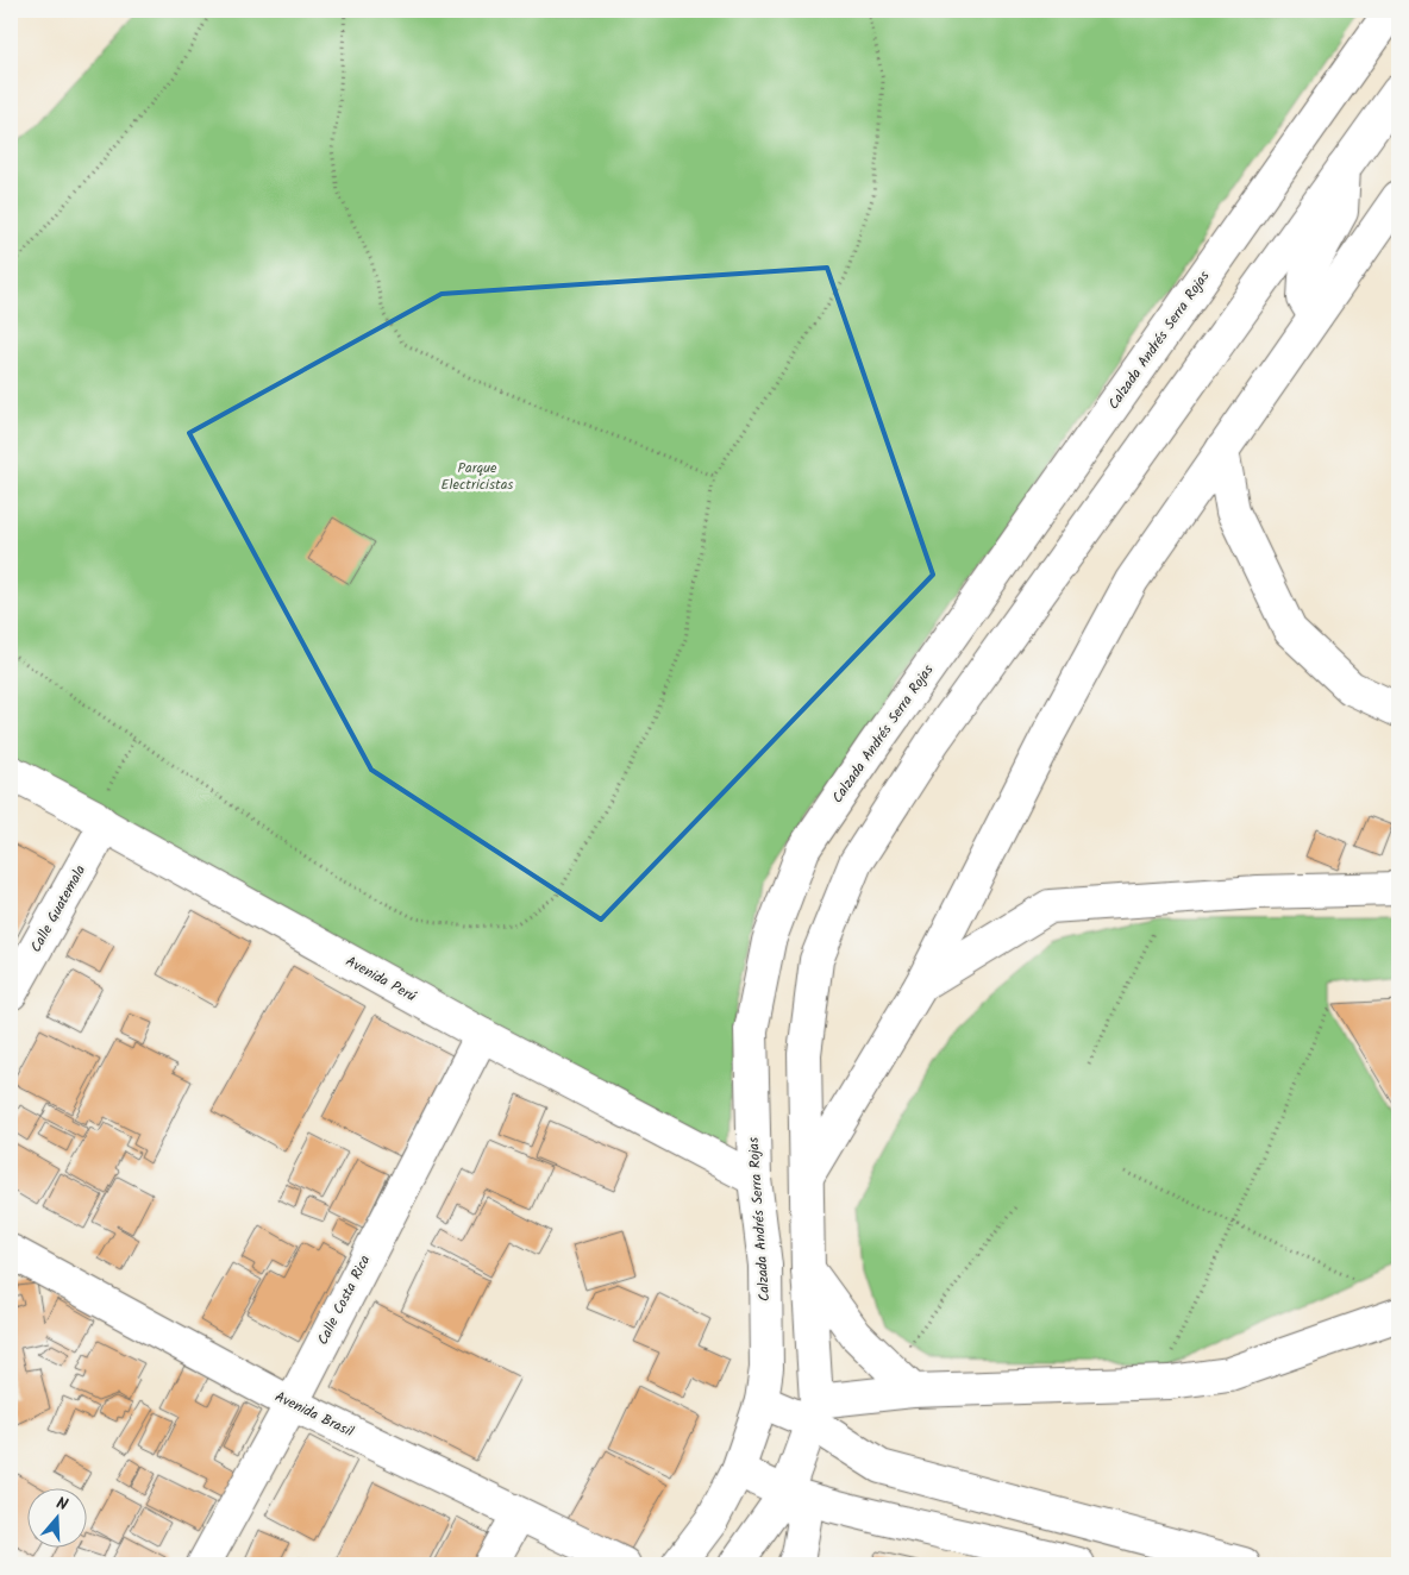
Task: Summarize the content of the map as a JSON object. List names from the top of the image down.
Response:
{
  "streets": {
    "main road": [
      "Calzada Andrés Serra Rojas",
      "Calle Guatemala",
      "Avenida Perú",
      "Calle Costa Rica",
      "Avenida Brasil"
    ]
  },
  "crossings": [
    ["Calzada Andrés Serra Rojas", "Avenida Perú"],
    ["Calle Guatemala", "Avenida Perú"],
    ["Avenida Perú", "Calle Costa Rica"],
    ["Calle Costa Rica", "Avenida Brasil"]
  ],
  "parks": ["Parque Electricistas"],
  "north": "top"
}
